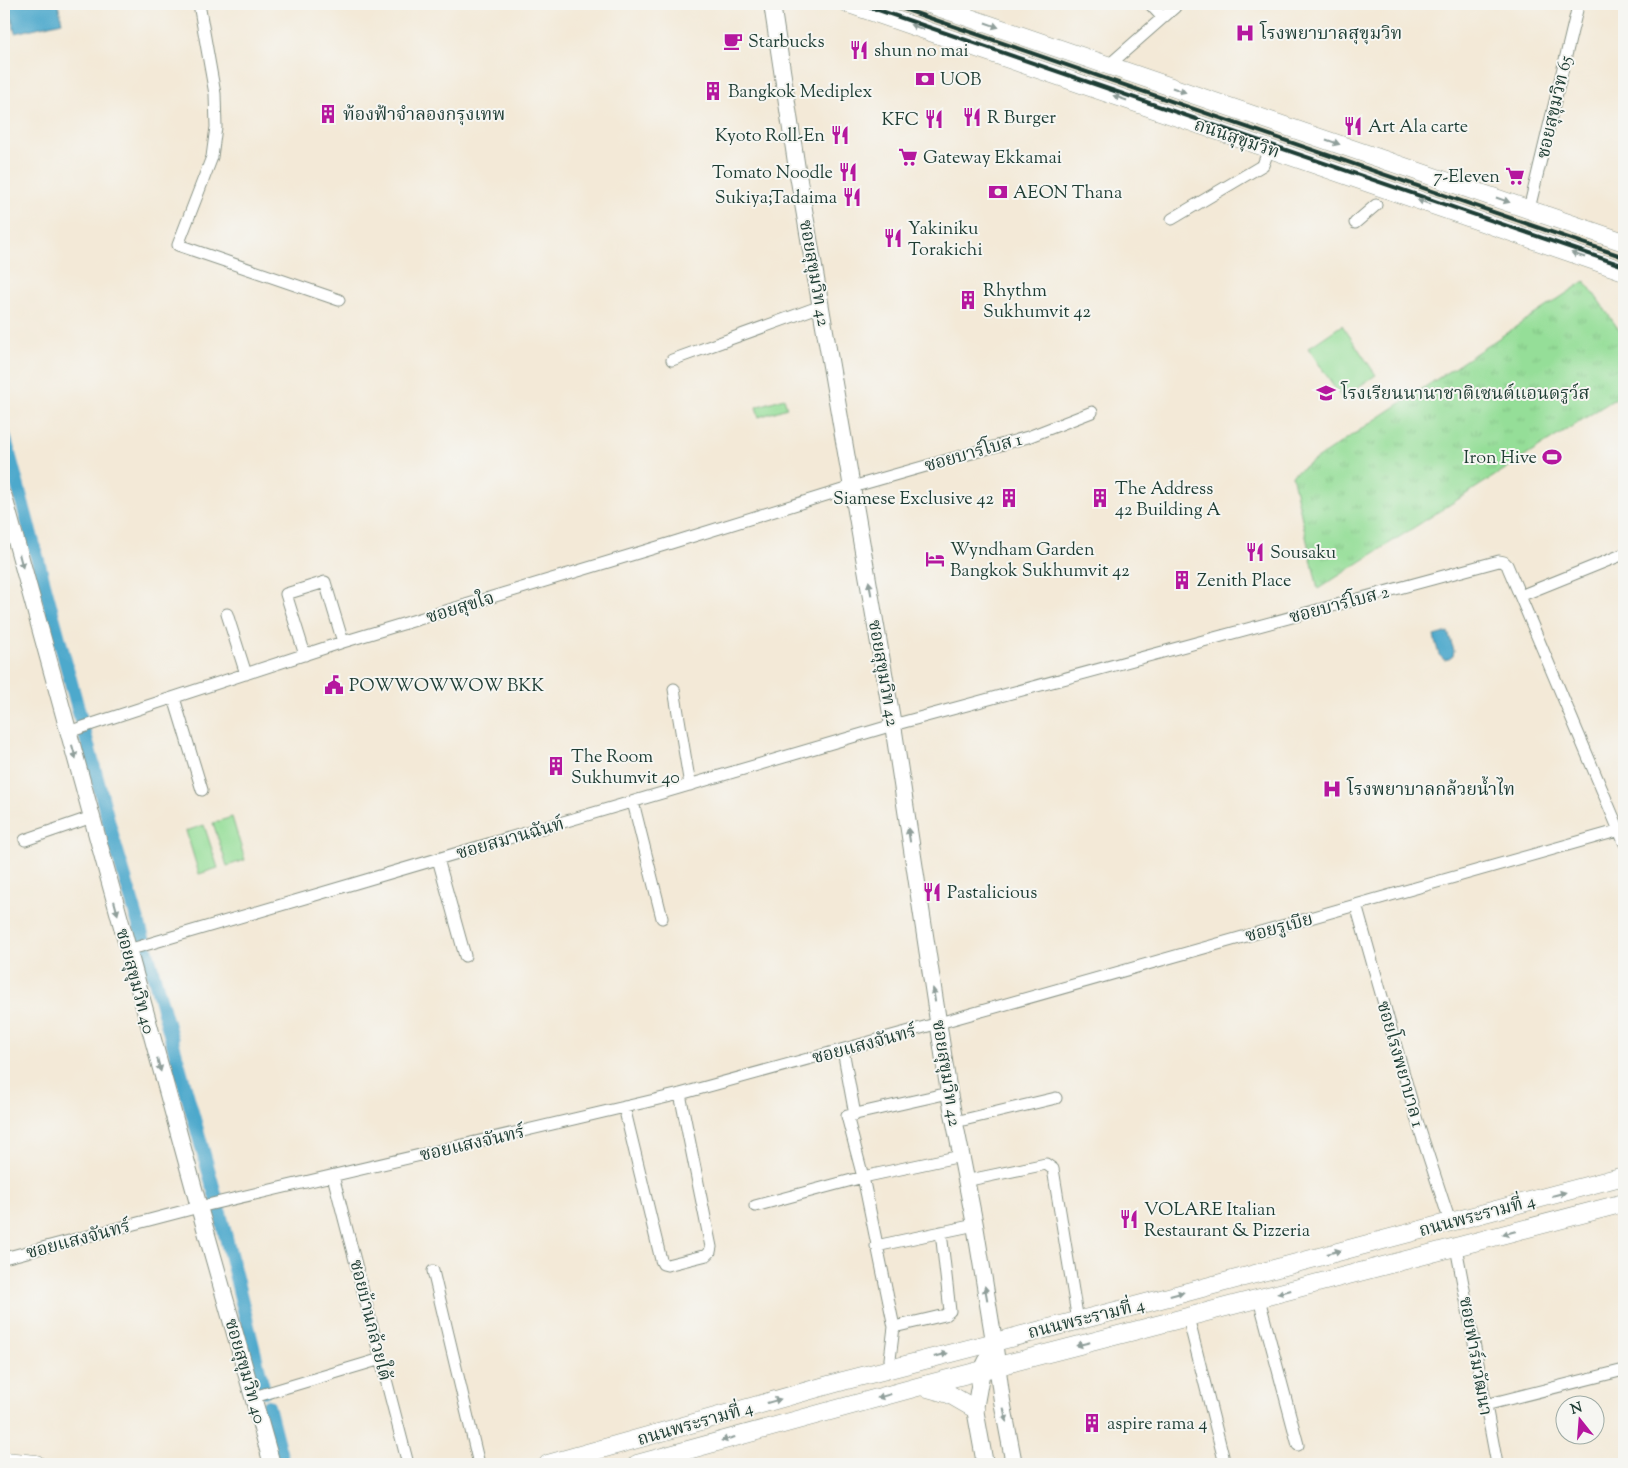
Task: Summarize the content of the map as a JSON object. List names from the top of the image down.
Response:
{
  "streets": {
    "main road": ["ถนนสุขุมวิท", "ถนนพระรามที่ 4"],
    "street": [
      "ซอยสุขุมวิท 65",
      "ซอยสุขุมวิท 42",
      "ซอยบาร์โบส 1",
      "ซอยบาร์โบส 2",
      "ซอยสุขใจ",
      "ซอยสมานฉันท์",
      "ซอยรูเบีย",
      "ซอยสุขุมวิท 40",
      "ซอยแสงจันทร์",
      "ซอยโรงพยาบาล 1",
      "ซอยบ้านกล้วยใต้",
      "ซอยฟาร์มวัฒนา"
    ]
  },
  "crossings": [
    ["ซอยสุขุมวิท 65", "ถนนสุขุมวิท"],
    ["ซอยสุขุมวิท 42", "ซอยบาร์โบส 1"],
    ["ซอยสุขุมวิท 42", "ซอยบาร์โบส 2"],
    ["ซอยสุขุมวิท 42", "ซอยสุขใจ"],
    ["ซอยสุขุมวิท 42", "ซอยสมานฉันท์"],
    ["ซอยสุขุมวิท 42", "ซอยรูเบีย"],
    ["ซอยสุขุมวิท 42", "ซอยแสงจันทร์"],
    ["ซอยสุขุมวิท 42", "ถนนพระรามที่ 4"],
    ["ซอยบาร์โบส 1", "ซอยสุขใจ"],
    ["ซอยบาร์โบส 2", "ซอยสมานฉันท์"],
    ["ซอยบาร์โบส 2", "ซอยรูเบีย"],
    ["ซอยสุขใจ", "ซอยสุขุมวิท 40"],
    ["ซอยสมานฉันท์", "ซอยสุขุมวิท 40"],
    ["ซอยรูเบีย", "ซอยแสงจันทร์"],
    ["ซอยรูเบีย", "ซอยโรงพยาบาล 1"],
    ["ซอยสุขุมวิท 40", "ซอยแสงจันทร์"],
    ["ซอยแสงจันทร์", "ซอยบ้านกล้วยใต้"],
    ["ซอยโรงพยาบาล 1", "ถนนพระรามที่ 4"],
    ["ถนนพระรามที่ 4", "ซอยฟาร์มวัฒนา"]
  ],
  "one_way": ["ซอยสุขุมวิท 40"],
  "places": {
    "hospital": ["โรงพยาบาลสุขุมวิท", "โรงพยาบาลกล้วยน้ำไท"],
    "cafe": ["Starbucks"],
    "restaurant": [
      "shun no mai",
      "R Burger",
      "KFC",
      "Art Ala carte",
      "Kyoto Roll-En",
      "Tomato Noodle",
      "Sukiya;Tadaima",
      "Yakiniku Torakichi",
      "Sousaku",
      "Pastalicious",
      "VOLARE Italian Restaurant & Pizzeria"
    ],
    "bank": ["UOB", "AEON Thana"],
    "building": [
      "Bangkok Mediplex",
      "ท้องฟ้าจำลองกรุงเทพ",
      "Rhythm Sukhumvit 42",
      "Siamese Exclusive 42",
      "The Address 42 Building A",
      "Zenith Place",
      "The Room Sukhumvit 40",
      "aspire rama 4"
    ],
    "supermarket": ["Gateway Ekkamai", "7-Eleven"],
    "school or university": ["โรงเรียนนานาชาติเซนต์แอนดรูว์ส"],
    "sports": ["Iron Hive"],
    "hotel": ["Wyndham Garden Bangkok Sukhumvit 42"],
    "public building": ["POWWOWWOW BKK"]
  },
  "north": "top"
}
